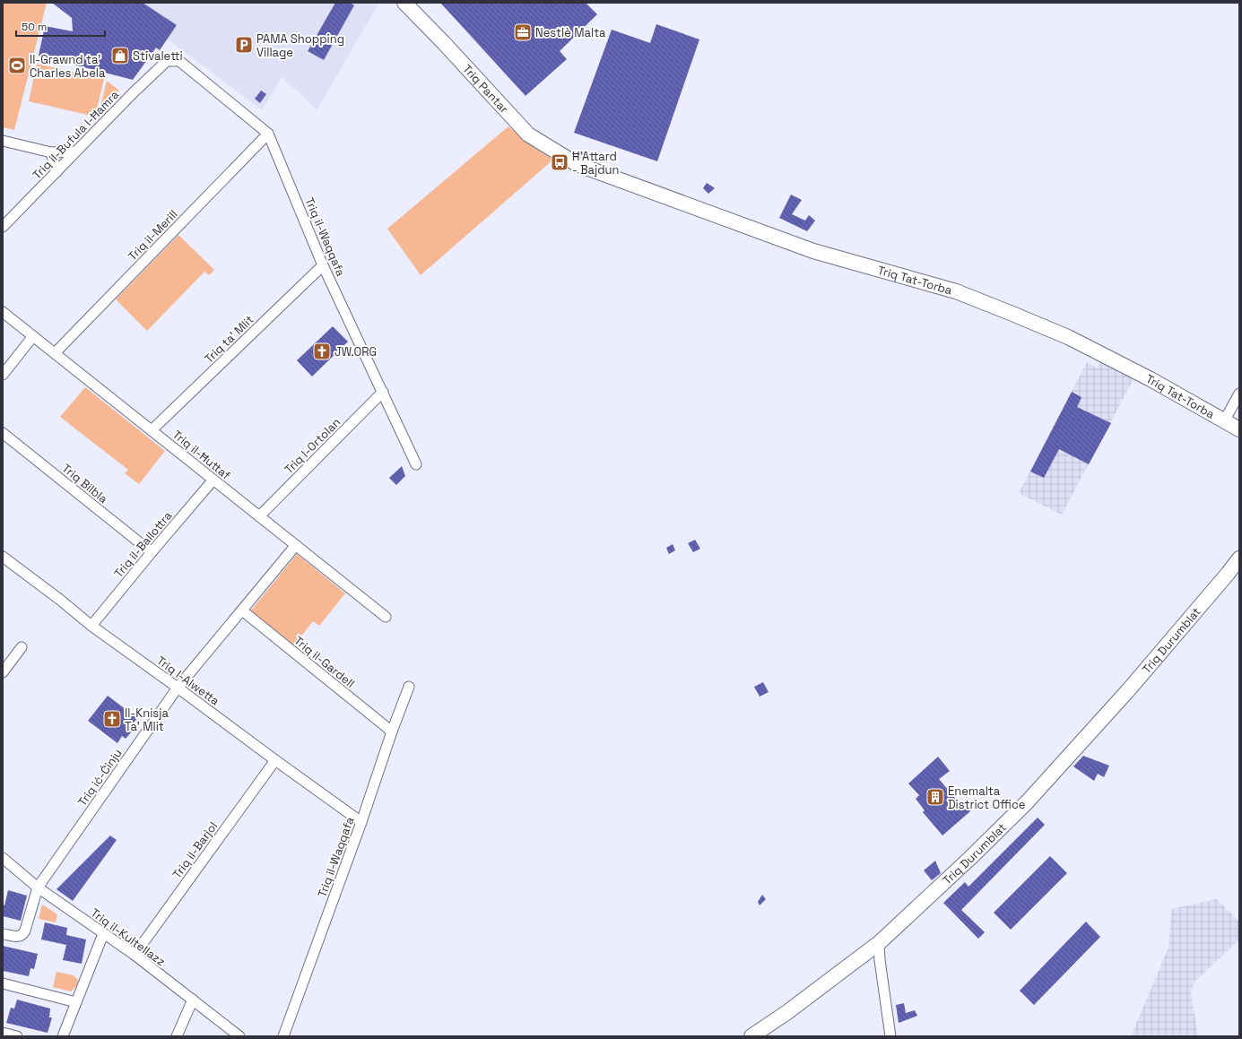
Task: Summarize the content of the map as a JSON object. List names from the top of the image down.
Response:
{
  "streets": {
    "main road": ["Triq Pantar", "Triq Tat-Torba", "Triq Durumblat"],
    "street": [
      "Triq il-Bufula l-Ħamra",
      "Triq il-Merill",
      "Triq il-Waqqafa",
      "Triq ta' Mlit",
      "Triq l-Ortolan",
      "Triq il-Ħuttaf",
      "Triq Bilbla",
      "Triq il-Ballottra",
      "Triq il-Gardell",
      "Triq l-Alwetta",
      "Triq iċ-Ċinju",
      "Triq il-Barjol",
      "Triq il-Kultellazz"
    ]
  },
  "crossings": [
    ["Triq Pantar", "Triq Tat-Torba"],
    ["Triq il-Bufula l-Ħamra", "Triq il-Waqqafa"],
    ["Triq il-Merill", "Triq il-Waqqafa"],
    ["Triq il-Merill", "Triq il-Ħuttaf"],
    ["Triq il-Waqqafa", "Triq ta' Mlit"],
    ["Triq il-Waqqafa", "Triq l-Ortolan"],
    ["Triq il-Waqqafa", "Triq il-Gardell"],
    ["Triq il-Waqqafa", "Triq l-Alwetta"],
    ["Triq ta' Mlit", "Triq il-Ħuttaf"],
    ["Triq l-Ortolan", "Triq il-Ħuttaf"],
    ["Triq il-Ħuttaf", "Triq il-Ballottra"],
    ["Triq il-Ħuttaf", "Triq iċ-Ċinju"],
    ["Triq Bilbla", "Triq il-Ballottra"],
    ["Triq il-Ballottra", "Triq l-Alwetta"],
    ["Triq il-Gardell", "Triq iċ-Ċinju"],
    ["Triq l-Alwetta", "Triq iċ-Ċinju"],
    ["Triq l-Alwetta", "Triq il-Barjol"],
    ["Triq iċ-Ċinju", "Triq il-Kultellazz"],
    ["Triq il-Barjol", "Triq il-Kultellazz"]
  ],
  "places": {
    "office": ["Nestlè Malta"],
    "parking": ["PAMA Shopping Village"],
    "shop": ["Stivaletti"],
    "sports": ["Il-Grawnd ta' Charles Abela"],
    "bus stop": ["Ħ'Attard - Bajdun"],
    "church": ["JW.ORG", "Il-Knisja Ta' Mlit"],
    "building": ["Enemalta District Office"]
  },
  "scale_bar": "50 m"
}
